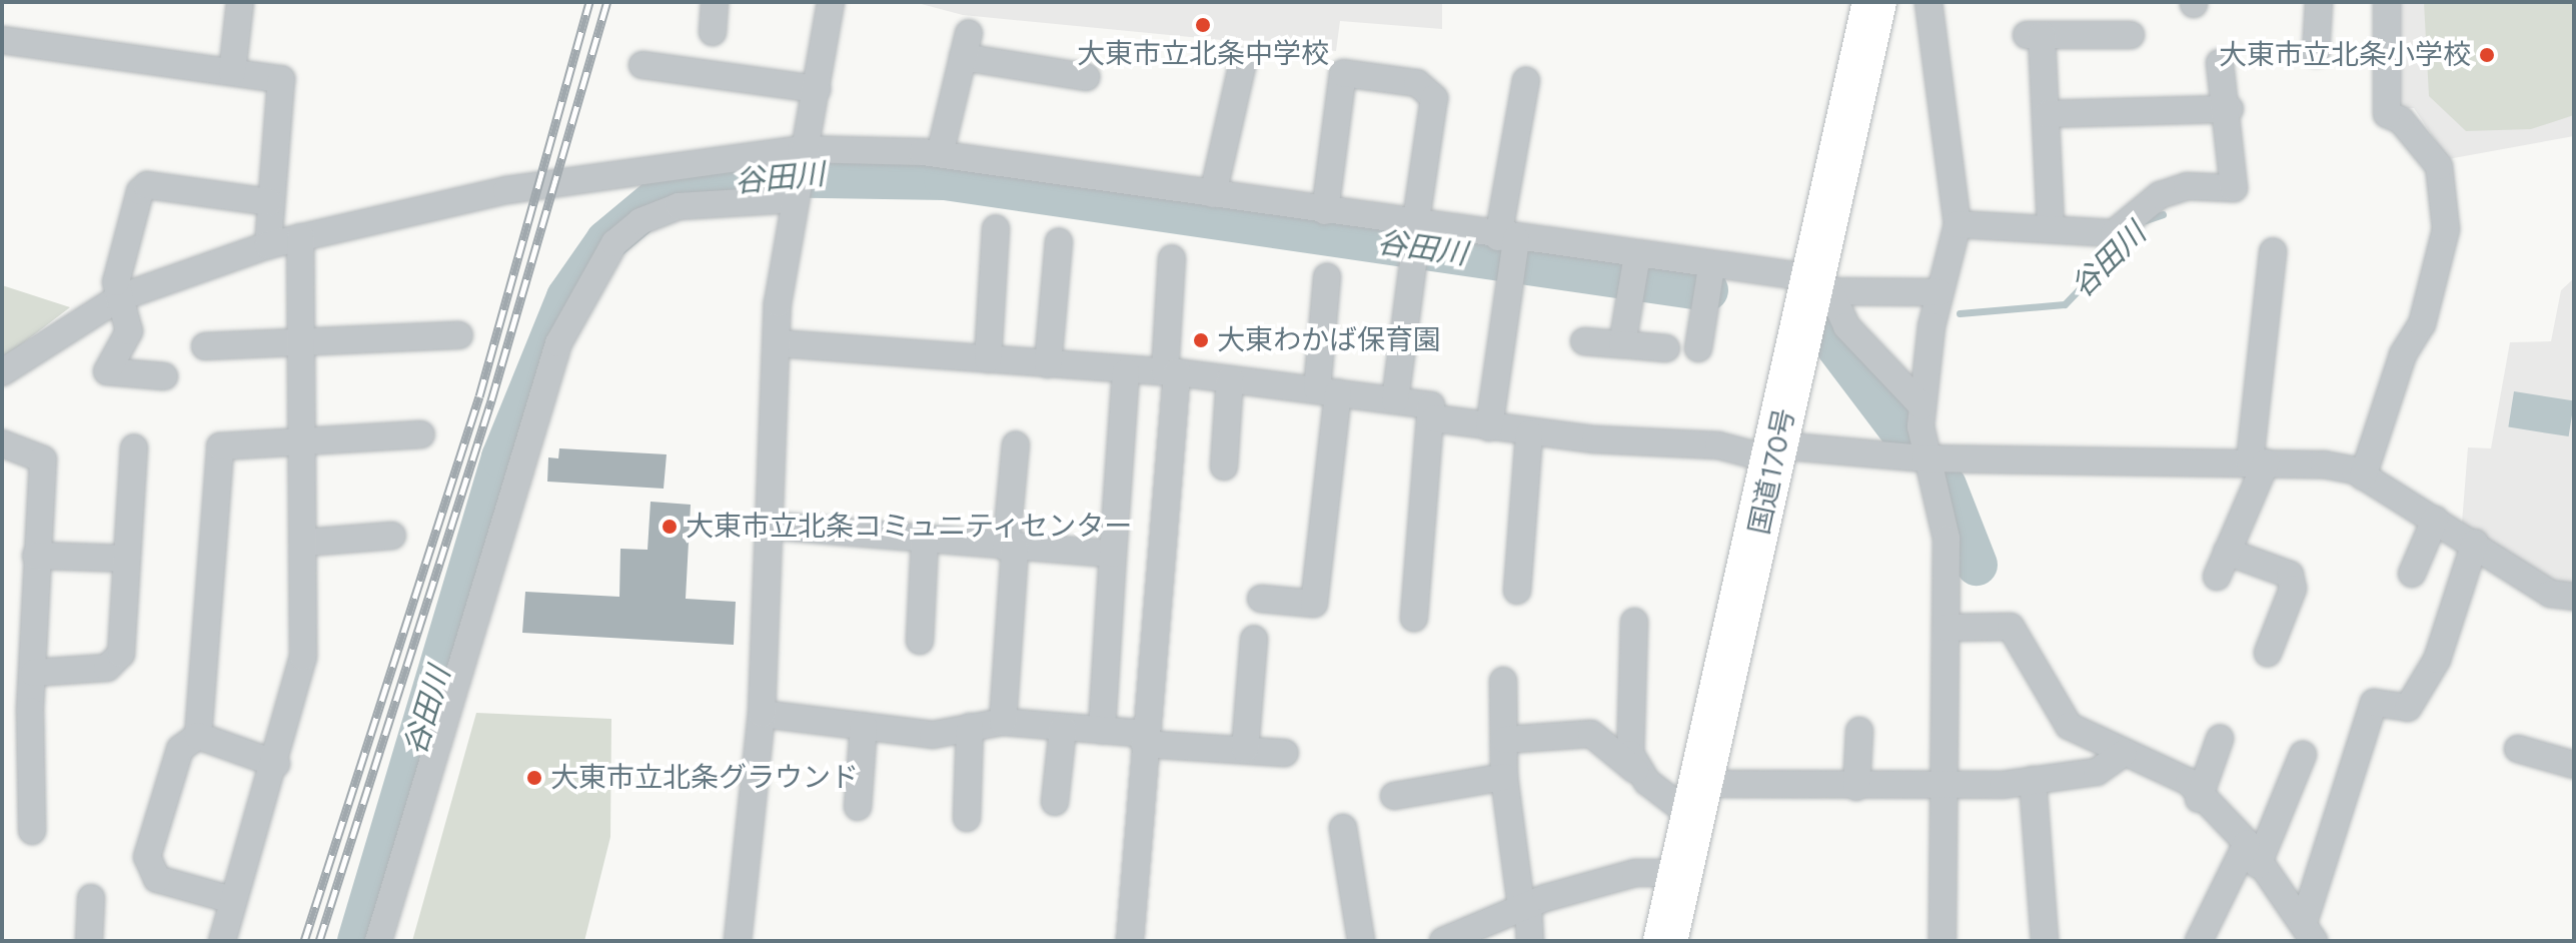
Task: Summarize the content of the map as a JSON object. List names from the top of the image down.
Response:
{
  "streets": {
    "highway": ["国道170号"]
  },
  "water": ["谷田川"],
  "places": [
    "大東市立北条中学校",
    "大東市立北条小学校",
    "大東わかば保育園",
    "大東市立北条コミュニティセンター",
    "大東市立北条グラウンド"
  ]
}
